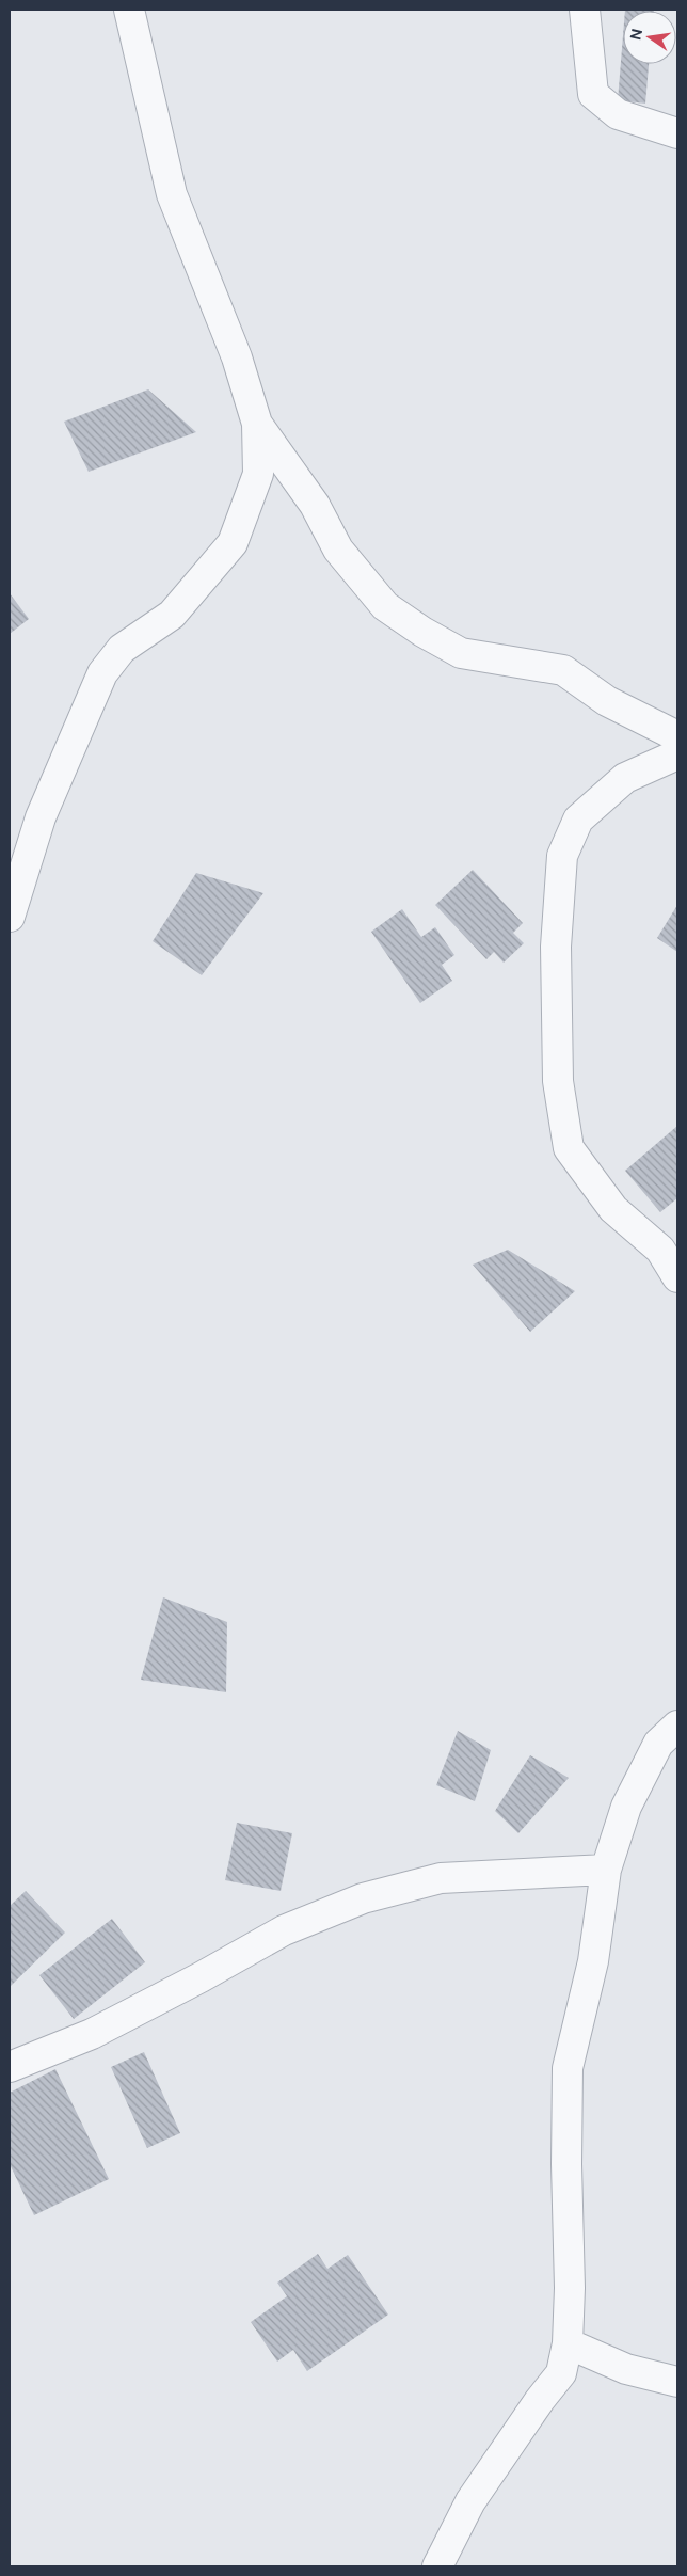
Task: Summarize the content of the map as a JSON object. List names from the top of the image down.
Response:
{
  "north": "left"
}
